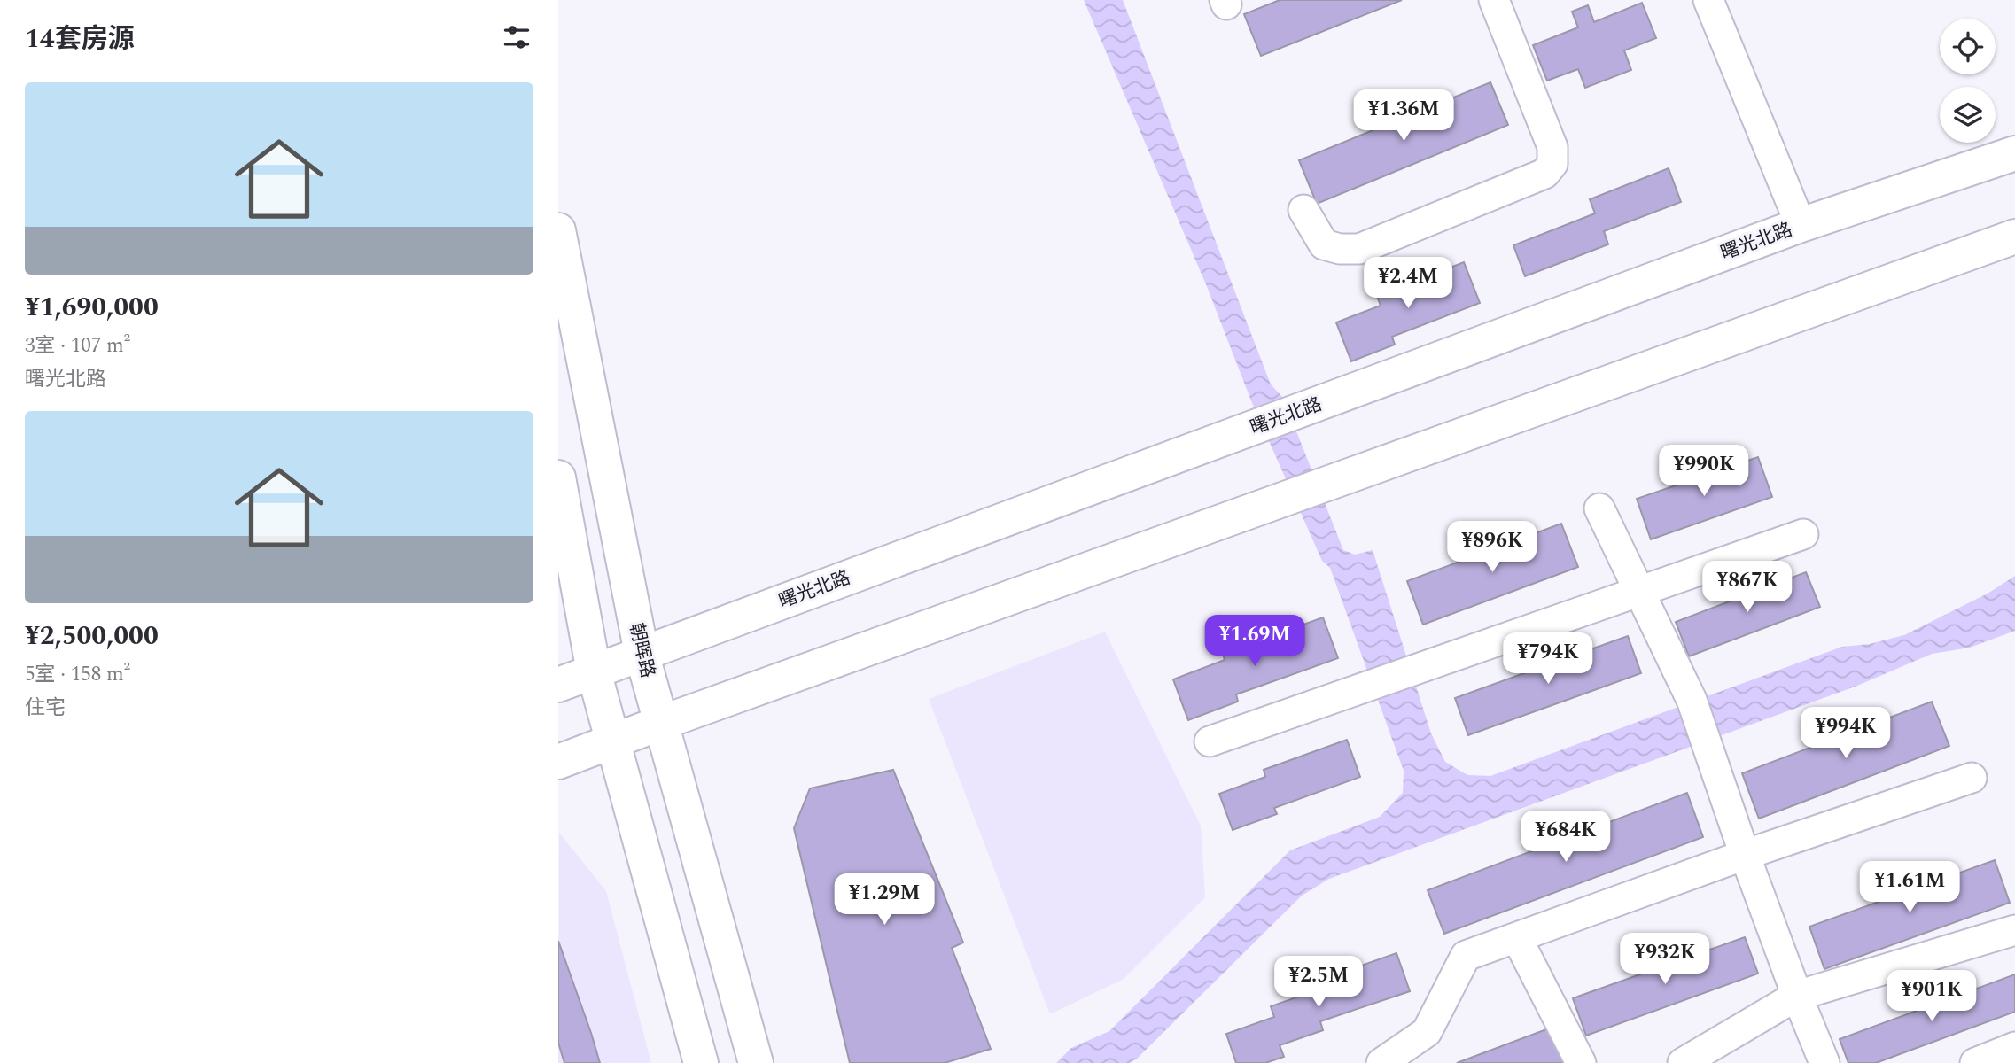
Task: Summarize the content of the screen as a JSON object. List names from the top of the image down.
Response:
{
  "streets": {
    "main road": ["曙光北路", "朝晖路"]
  },
  "crossings": [
    ["曙光北路", "朝晖路"]
  ],
  "page": {
    "heading": "14套房源",
    "list": [
      {
        "name": "¥1,690,000",
        "note": "3室 · 107 m² · 曙光北路"
      },
      {
        "name": "¥2,500,000",
        "note": "5室 · 158 m² · 住宅"
      }
    ],
    "price": [
      "¥1.36M",
      "¥2.4M",
      "¥990K",
      "¥896K",
      "¥867K",
      "¥1.69M",
      "¥794K",
      "¥994K",
      "¥684K",
      "¥1.61M",
      "¥1.29M",
      "¥932K",
      "¥2.5M",
      "¥901K"
    ]
  }
}
